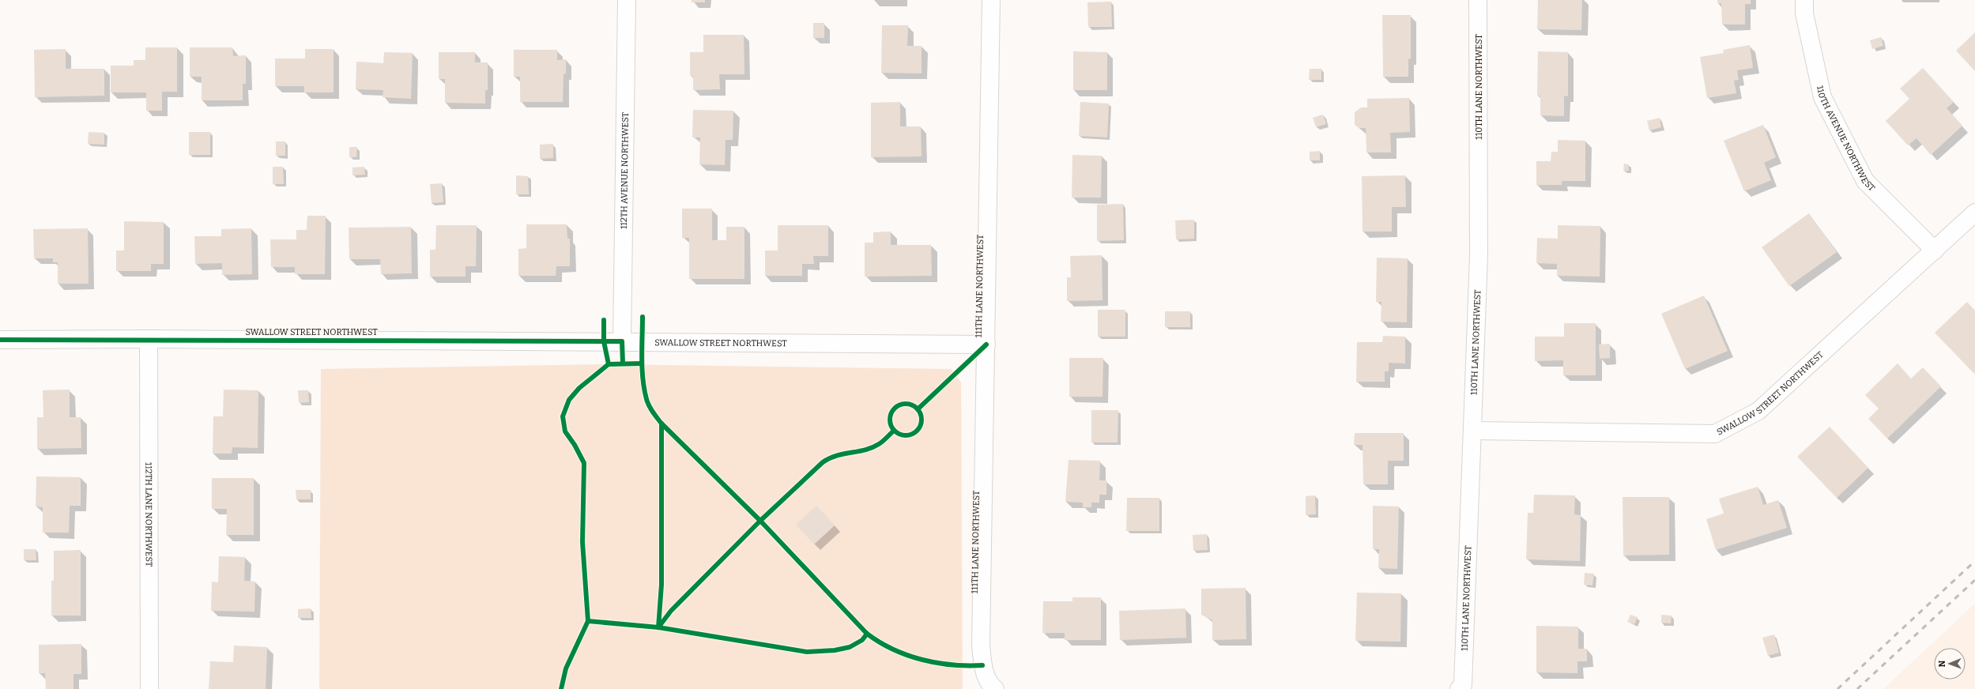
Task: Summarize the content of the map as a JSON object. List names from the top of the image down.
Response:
{
  "streets": {
    "street": [
      "110TH LANE NORTHWEST",
      "110TH AVENUE NORTHWEST",
      "112TH AVENUE NORTHWEST",
      "111TH LANE NORTHWEST",
      "SWALLOW STREET NORTHWEST",
      "112TH LANE NORTHWEST"
    ]
  },
  "crossings": [
    ["110TH LANE NORTHWEST", "SWALLOW STREET NORTHWEST"],
    ["110TH AVENUE NORTHWEST", "SWALLOW STREET NORTHWEST"],
    ["112TH AVENUE NORTHWEST", "SWALLOW STREET NORTHWEST"],
    ["111TH LANE NORTHWEST", "SWALLOW STREET NORTHWEST"],
    ["SWALLOW STREET NORTHWEST", "112TH LANE NORTHWEST"]
  ],
  "north": "left"
}
